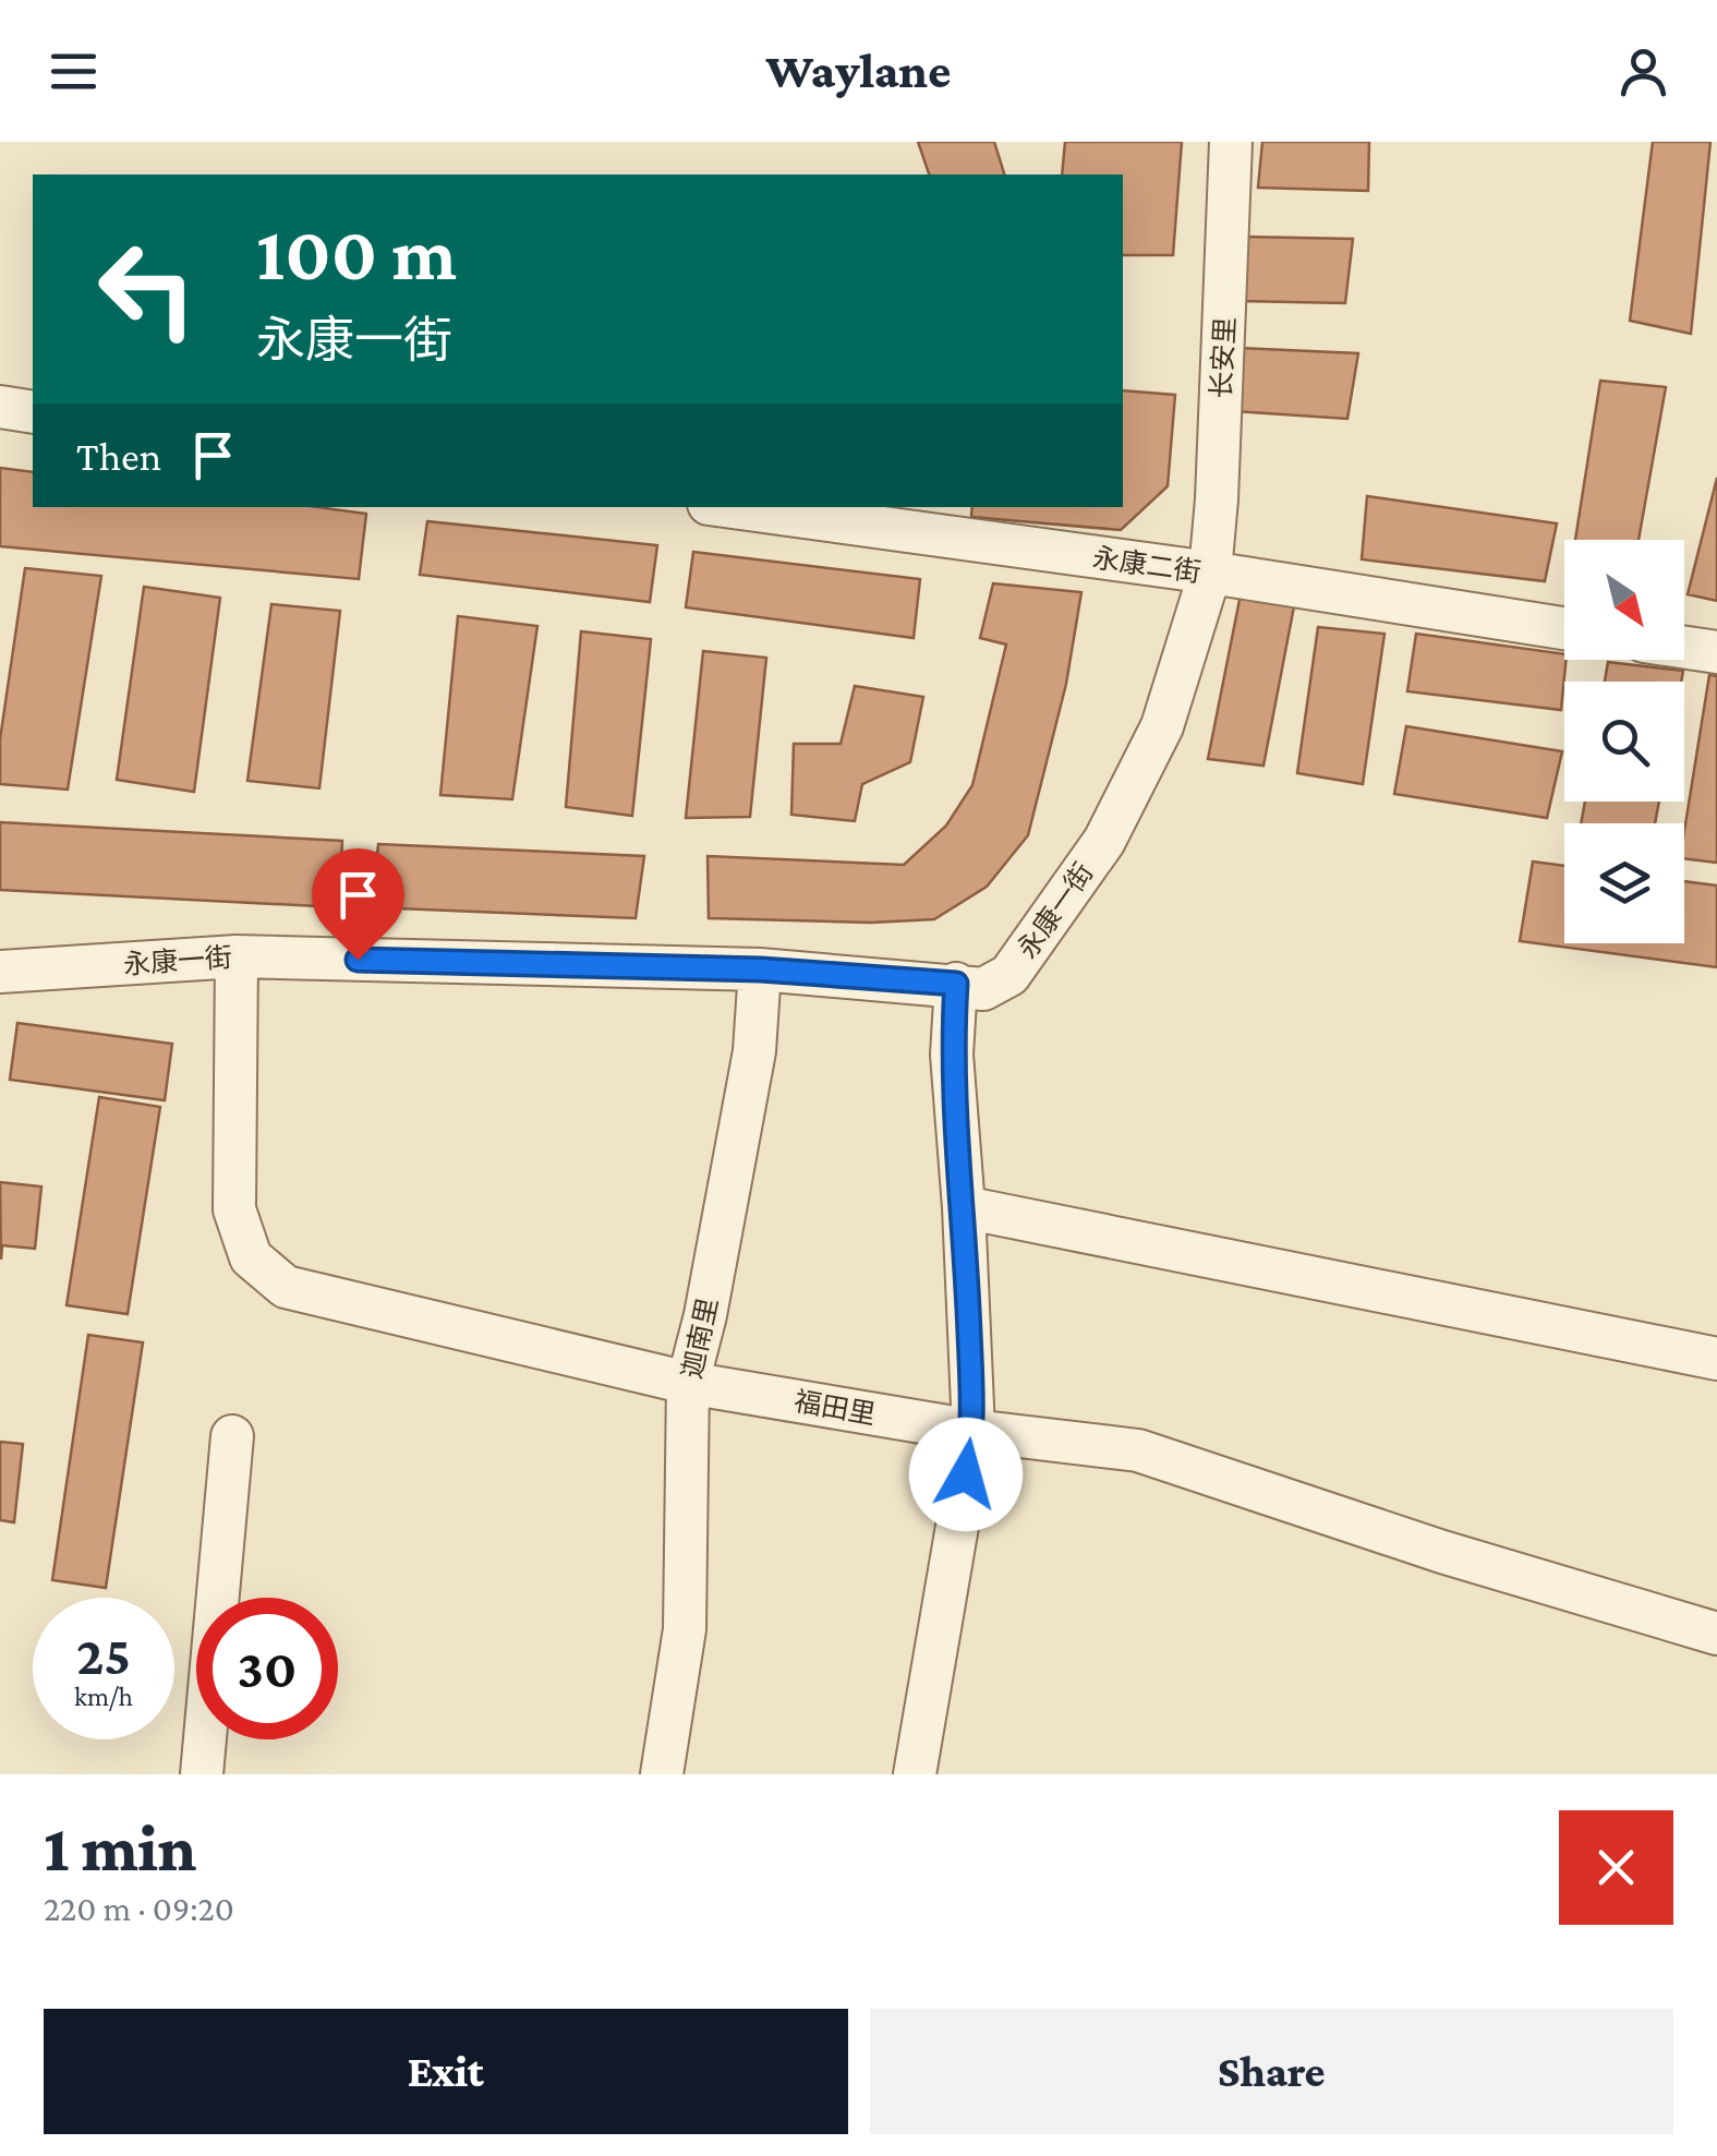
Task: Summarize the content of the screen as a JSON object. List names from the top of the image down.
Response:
{
  "streets": {
    "street": [
      "长安里",
      "永康二街",
      "永康一街",
      "迦南里",
      "福田里"
    ]
  },
  "crossings": [
    ["长安里", "永康二街"],
    ["长安里", "永康一街"],
    ["永康二街", "永康一街"],
    ["永康一街", "迦南里"],
    ["永康一街", "福田里"],
    ["迦南里", "福田里"]
  ],
  "north": "bottom right",
  "page": {
    "header": "Waylane",
    "turn": ["100 m", "永康一街"],
    "then": "Then",
    "speed": "25 km/h",
    "limit": "30",
    "heading": ["1 min", "220 m · 09:20"],
    "buttons": ["Exit", "Share"]
  }
}
